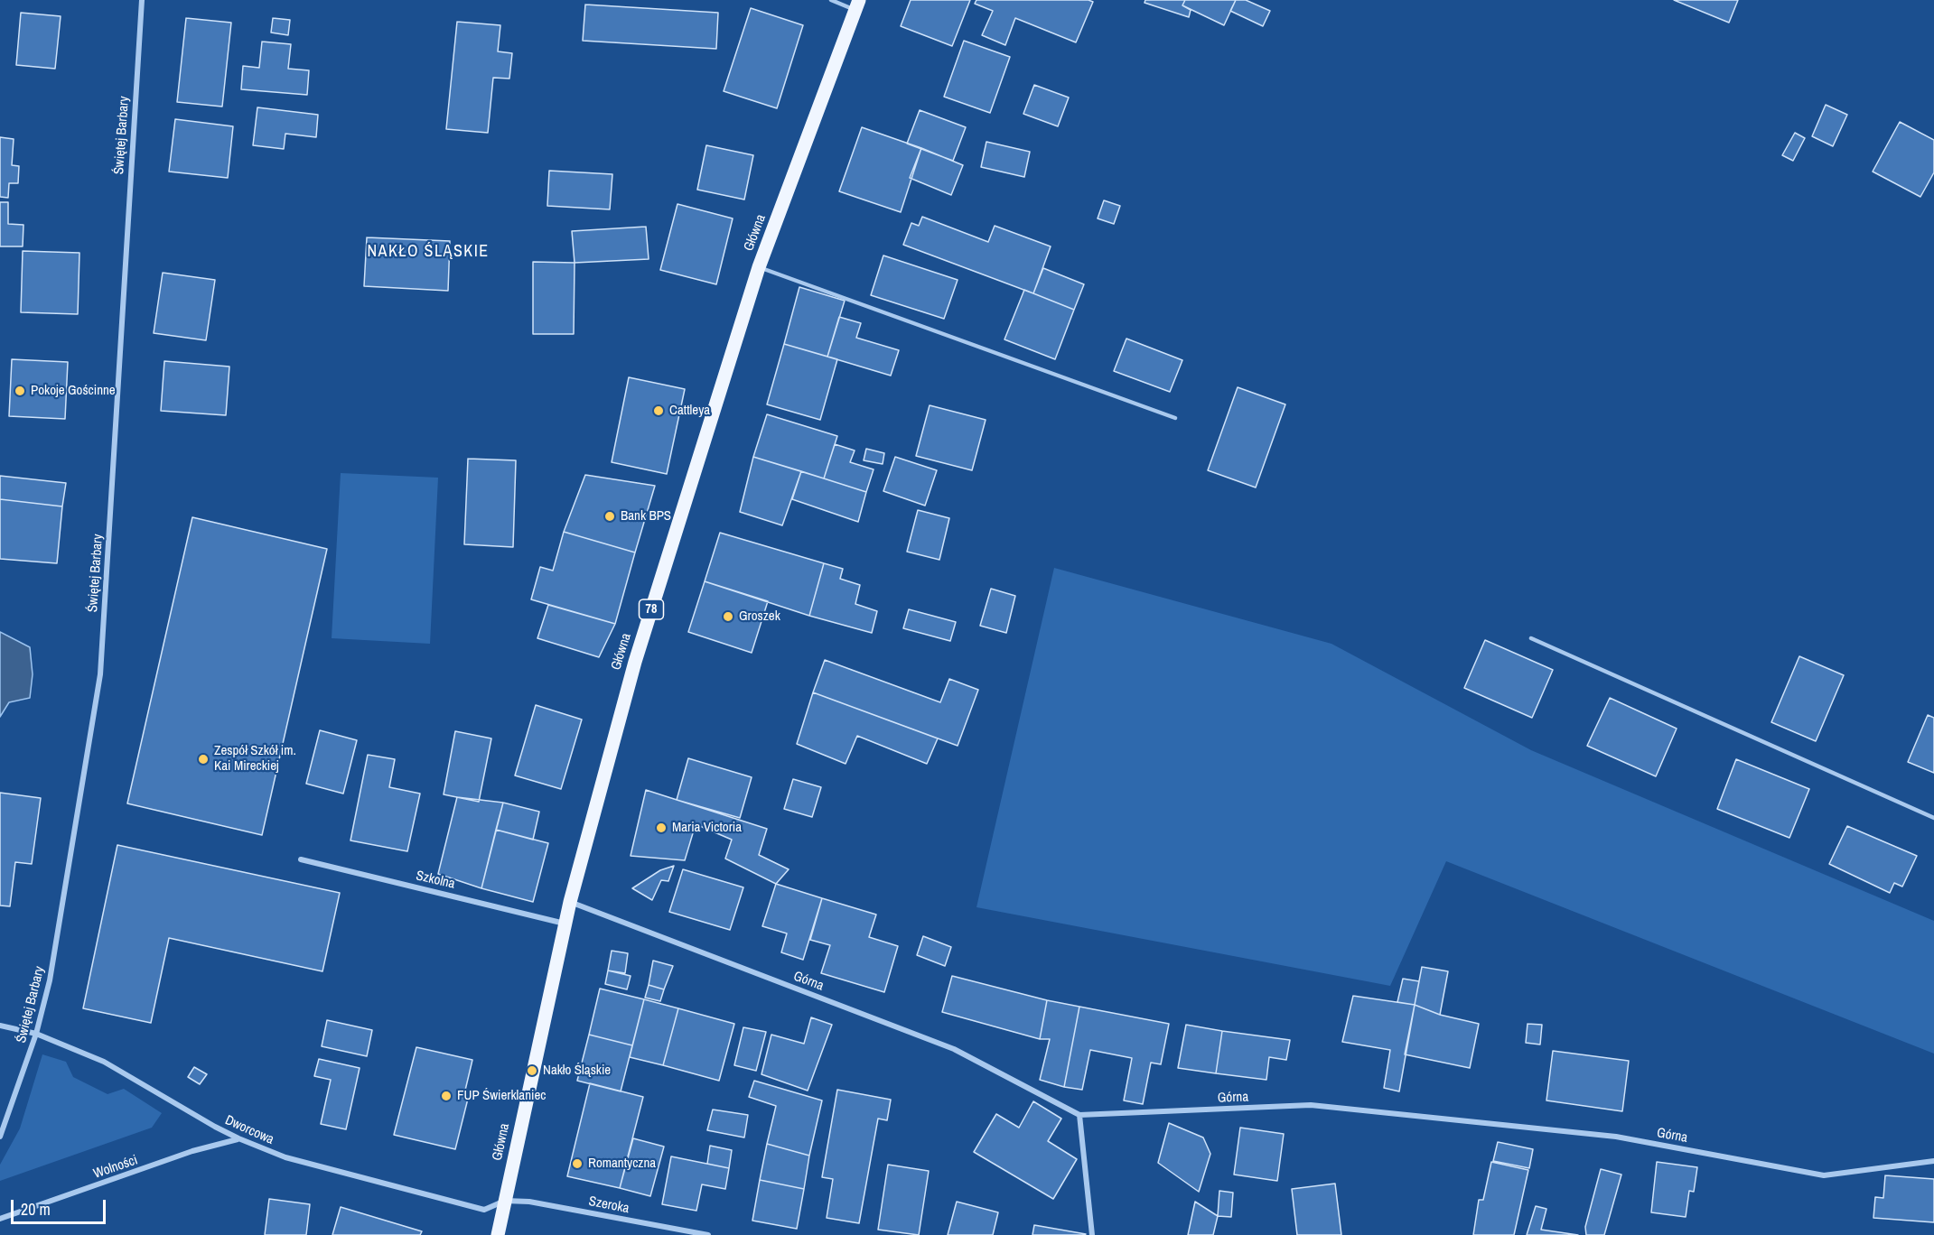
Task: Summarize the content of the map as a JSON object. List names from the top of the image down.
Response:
{
  "streets": {
    "main road": ["Główna", "78"],
    "street": [
      "Świętej Barbary",
      "Szkolna",
      "Górna",
      "Dworcowa",
      "Wolności",
      "Szeroka"
    ]
  },
  "crossings": [
    ["Świętej Barbary", "Dworcowa"],
    ["Główna", "Szkolna"],
    ["Główna", "Górna"],
    ["Główna", "Dworcowa"],
    ["Główna", "Szeroka"],
    ["Dworcowa", "Wolności"],
    ["Dworcowa", "Szeroka"]
  ],
  "districts": ["NAKŁO ŚLĄSKIE"],
  "places": [
    "Pokoje Gościnne",
    "Cattleya",
    "Bank BPS",
    "Groszek",
    "Zespół Szkół im. Kai Mireckiej",
    "Maria Victoria",
    "Nakło Śląskie",
    "FUP Świerklaniec",
    "Romantyczna"
  ],
  "scale_bar": "20 m"
}
